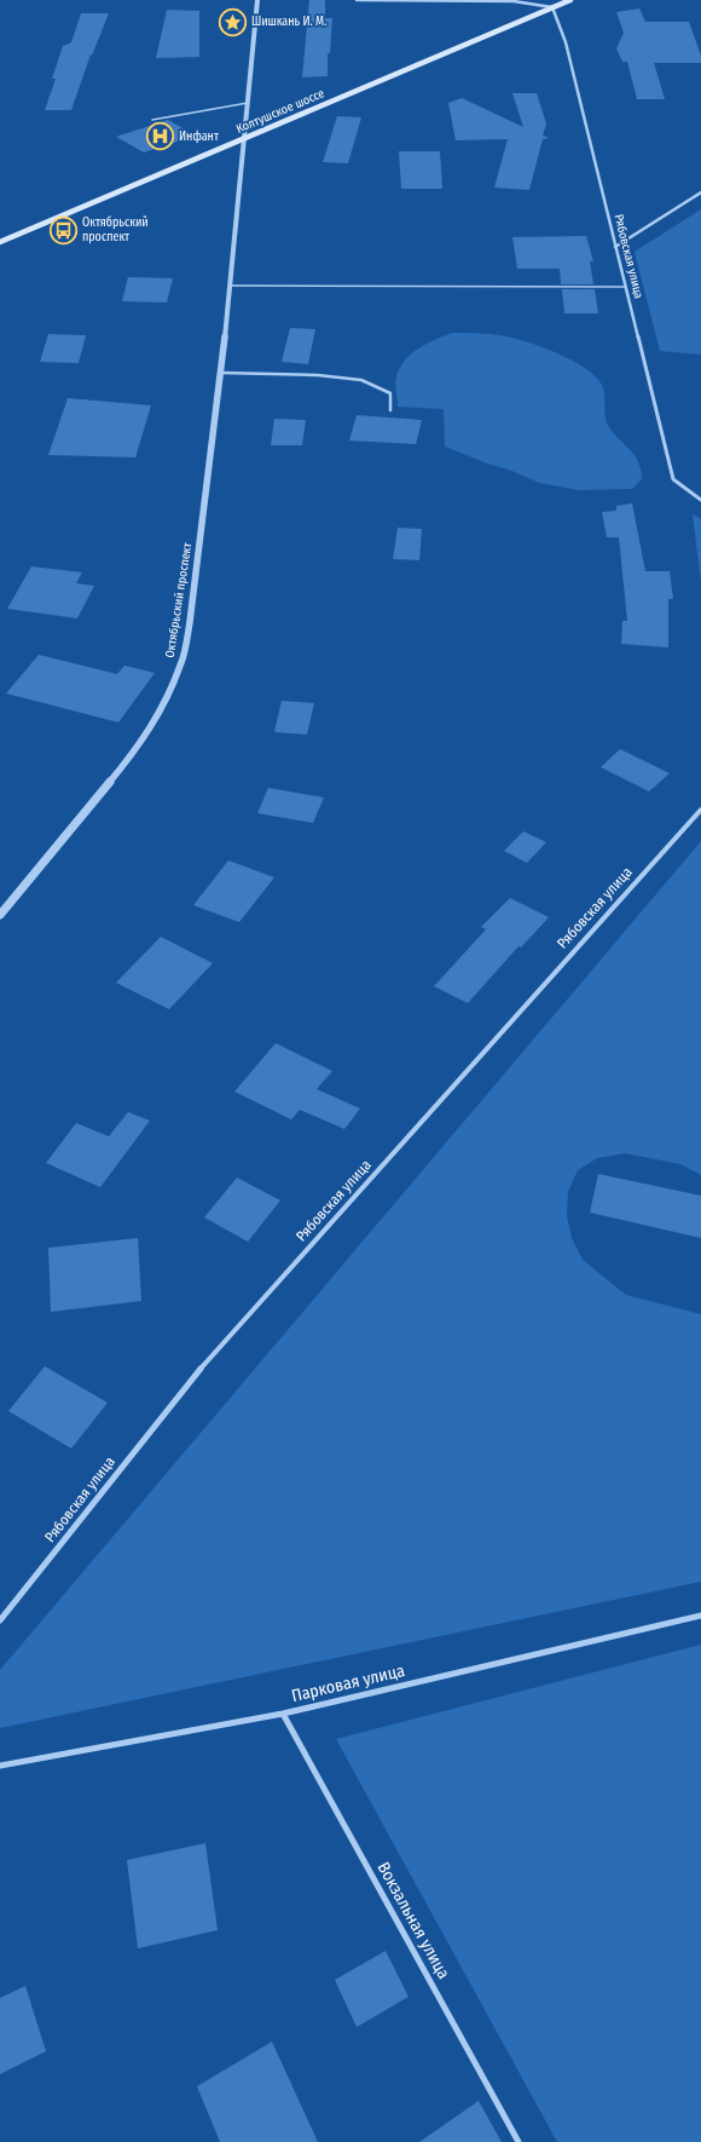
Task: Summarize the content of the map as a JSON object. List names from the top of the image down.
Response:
{
  "streets": {
    "main road": ["Колтушское шоссе"],
    "street": [
      "Рябовская улица",
      "Октябрьский проспект",
      "Парковая улица",
      "Вокзальная улица"
    ]
  },
  "crossings": [
    ["Колтушское шоссе", "Рябовская улица"],
    ["Колтушское шоссе", "Октябрьский проспект"],
    ["Парковая улица", "Вокзальная улица"]
  ],
  "places": {
    "place": ["Шишкань И. М."],
    "hospital": ["Инфант"],
    "bus stop": ["Октябрьский проспект"]
  }
}
